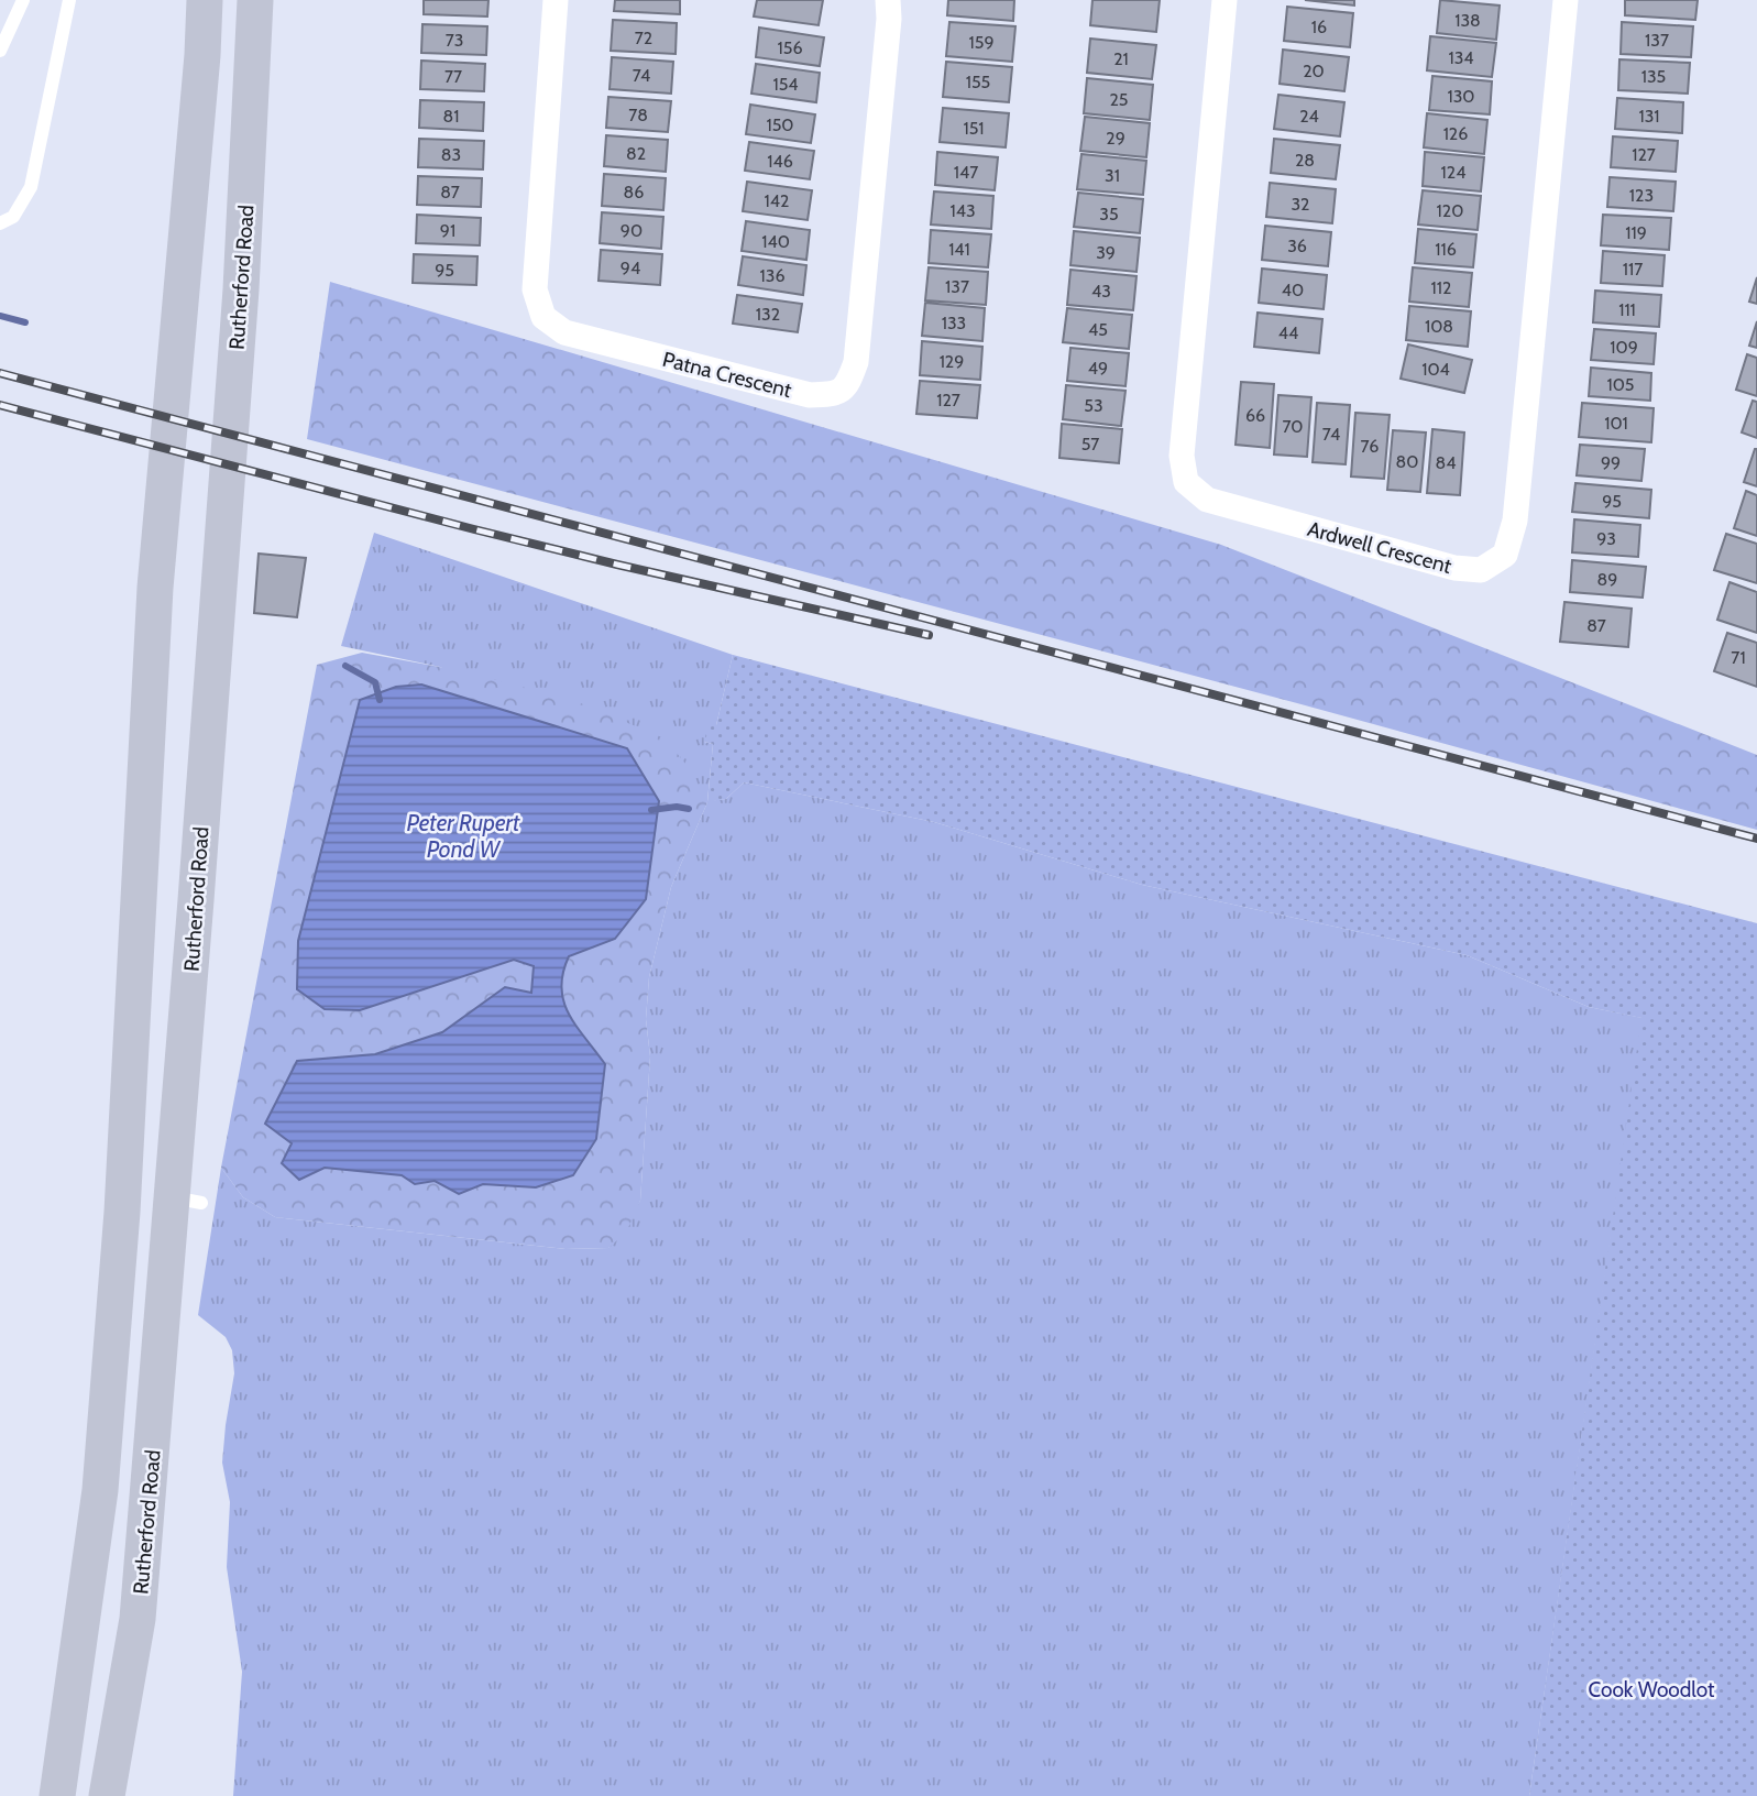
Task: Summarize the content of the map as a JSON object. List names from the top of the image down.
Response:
{
  "streets": {
    "main road": ["Rutherford Road"],
    "street": ["Patna Crescent", "Ardwell Crescent"]
  },
  "water": ["Peter Rupert Pond W"],
  "parks": ["Cook Woodlot"],
  "house_numbers": [
    "138",
    "16",
    "72",
    "73",
    "137",
    "159",
    "156",
    "134",
    "21",
    "20",
    "74",
    "77",
    "135",
    "155",
    "154",
    "130",
    "25",
    "78",
    "81",
    "24",
    "131",
    "150",
    "151",
    "126",
    "29",
    "82",
    "83",
    "127",
    "28",
    "146",
    "147",
    "124",
    "31",
    "87",
    "86",
    "123",
    "142",
    "32",
    "143",
    "120",
    "35",
    "91",
    "90",
    "119",
    "140",
    "36",
    "141",
    "116",
    "39",
    "94",
    "117",
    "95",
    "136",
    "137",
    "112",
    "40",
    "43",
    "111",
    "132",
    "133",
    "108",
    "45",
    "44",
    "109",
    "129",
    "49",
    "104",
    "105",
    "127",
    "53",
    "66",
    "101",
    "70",
    "74",
    "57",
    "76",
    "80",
    "84",
    "99",
    "95",
    "93",
    "89",
    "87",
    "71"
  ]
}
